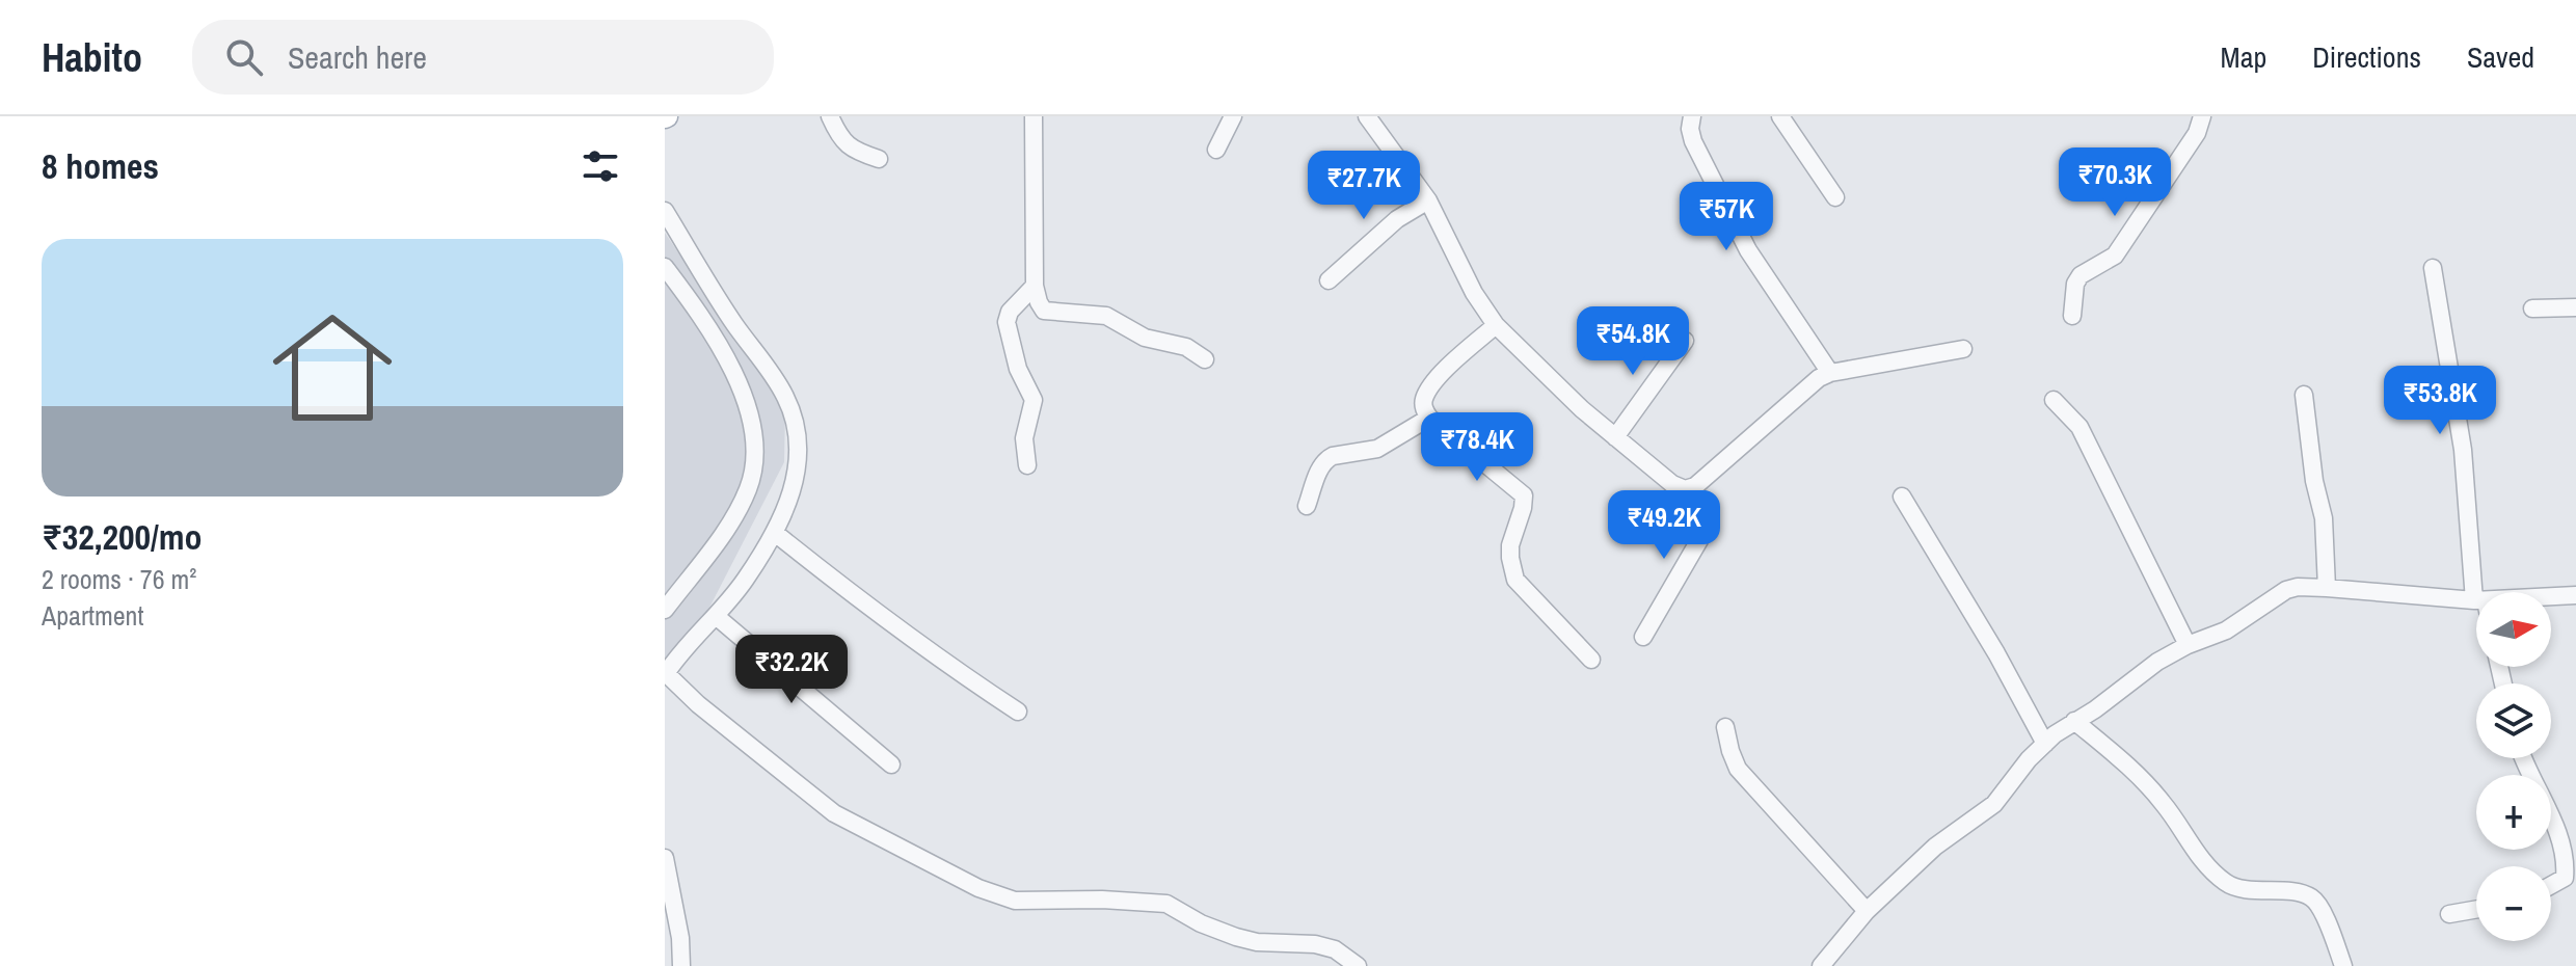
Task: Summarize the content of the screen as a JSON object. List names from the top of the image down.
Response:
{
  "north": "right",
  "page": {
    "header": "Habito",
    "search": "Search here",
    "nav": ["Map", "Directions", "Saved"],
    "heading": "8 homes",
    "price": [
      "₹70.3K",
      "₹27.7K",
      "₹57K",
      "₹54.8K",
      "₹53.8K",
      "₹78.4K",
      "₹49.2K",
      "₹32.2K"
    ],
    "list": [
      {
        "name": "₹32,200/mo",
        "note": "2 rooms · 76 m² · Apartment"
      }
    ],
    "map_buttons": ["+", "−"]
  }
}
